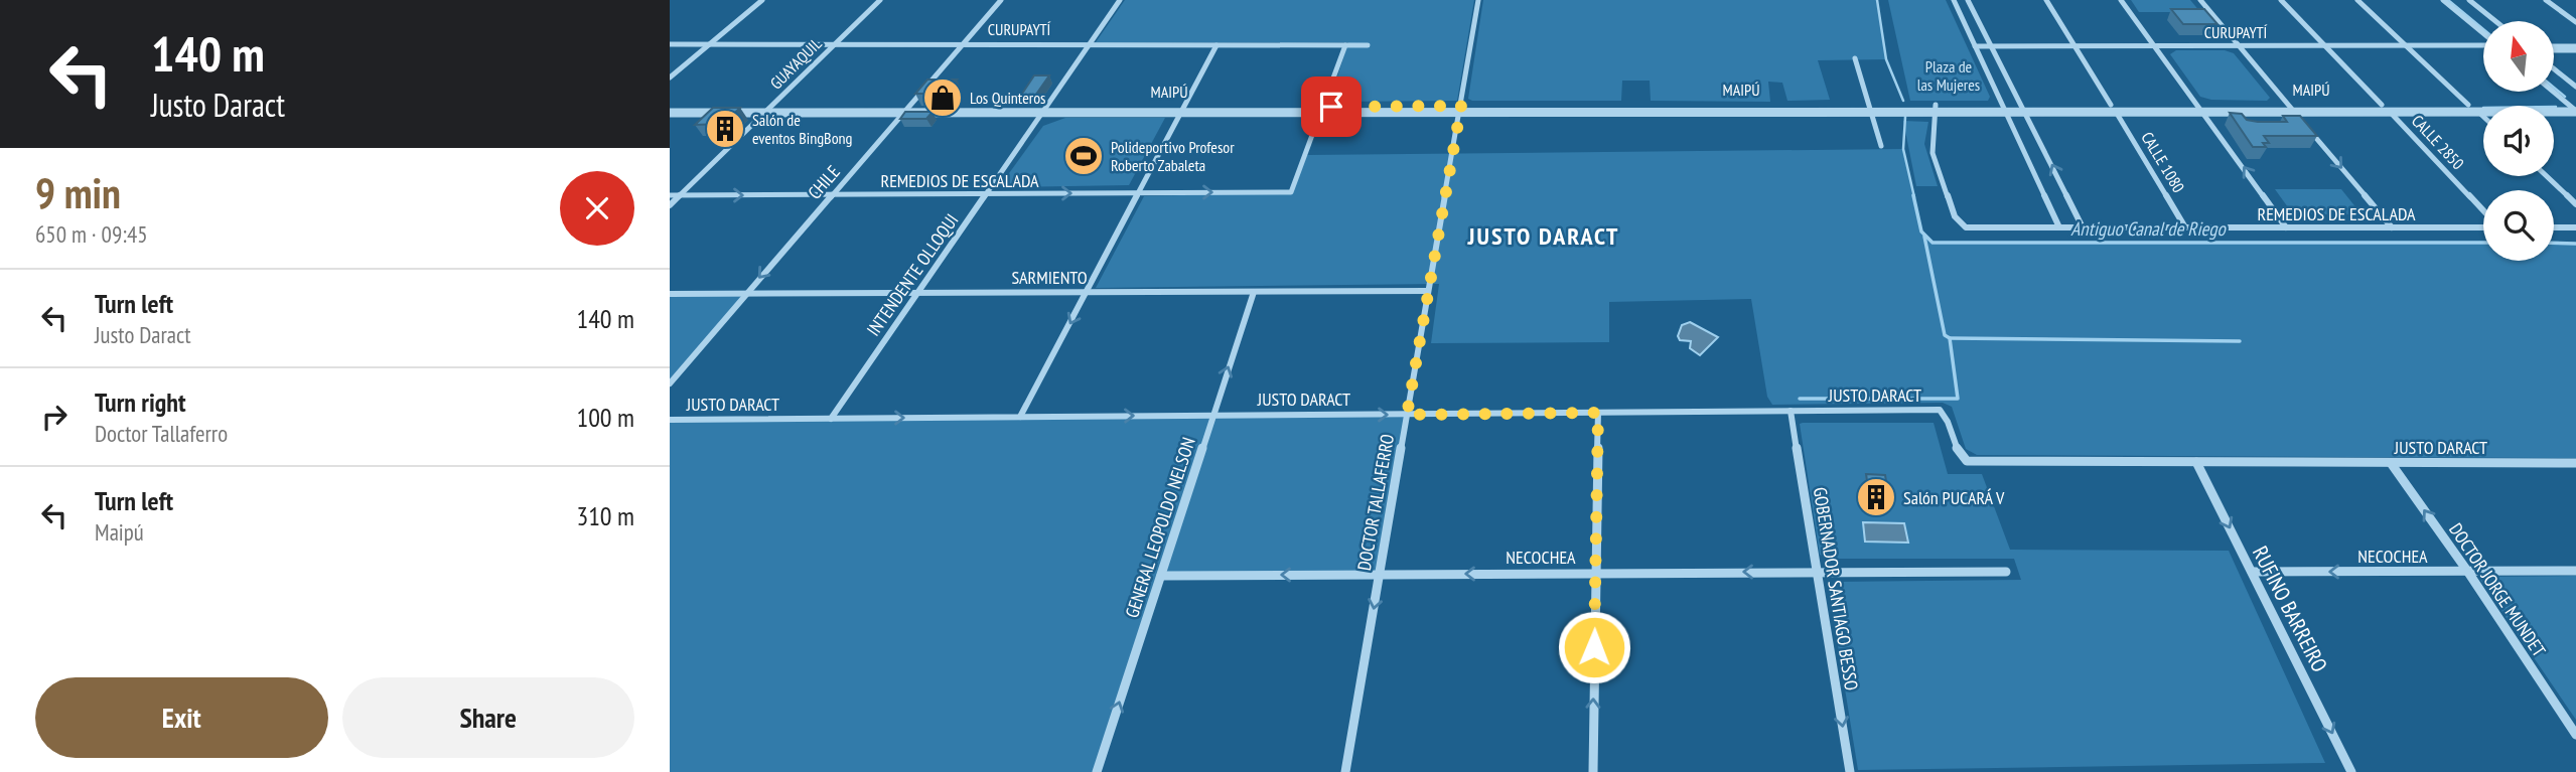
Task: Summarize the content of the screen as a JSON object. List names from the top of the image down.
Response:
{
  "streets": {
    "street": [
      "CURUPAYTÍ",
      "GUAYAQUIL",
      "MAIPÚ",
      "CALLE 2850",
      "CALLE 1080",
      "REMEDIOS DE ESCALADA",
      "CHILE",
      "INTENDENTE OLLOQUI",
      "SARMIENTO",
      "JUSTO DARACT",
      "DOCTOR TALLAFERRO",
      "GENERAL LEOPOLDO NELSON",
      "NECOCHEA",
      "GOBERNADOR SANTIAGO BESSO",
      "DOCTOR JORGE MUNDET",
      "RUFINO BARREIRO"
    ]
  },
  "crossings": [
    ["CURUPAYTÍ", "GUAYAQUIL"],
    ["CURUPAYTÍ", "CALLE 2850"],
    ["CURUPAYTÍ", "CALLE 1080"],
    ["CURUPAYTÍ", "CHILE"],
    ["CURUPAYTÍ", "INTENDENTE OLLOQUI"],
    ["GUAYAQUIL", "MAIPÚ"],
    ["GUAYAQUIL", "REMEDIOS DE ESCALADA"],
    ["MAIPÚ", "CALLE 2850"],
    ["MAIPÚ", "CALLE 1080"],
    ["MAIPÚ", "REMEDIOS DE ESCALADA"],
    ["MAIPÚ", "CHILE"],
    ["MAIPÚ", "INTENDENTE OLLOQUI"],
    ["MAIPÚ", "DOCTOR TALLAFERRO"],
    ["CALLE 1080", "REMEDIOS DE ESCALADA"],
    ["REMEDIOS DE ESCALADA", "CHILE"],
    ["REMEDIOS DE ESCALADA", "INTENDENTE OLLOQUI"],
    ["CHILE", "SARMIENTO"],
    ["INTENDENTE OLLOQUI", "SARMIENTO"],
    ["INTENDENTE OLLOQUI", "JUSTO DARACT"],
    ["SARMIENTO", "DOCTOR TALLAFERRO"],
    ["SARMIENTO", "GENERAL LEOPOLDO NELSON"],
    ["JUSTO DARACT", "DOCTOR TALLAFERRO"],
    ["JUSTO DARACT", "GENERAL LEOPOLDO NELSON"],
    ["JUSTO DARACT", "GOBERNADOR SANTIAGO BESSO"],
    ["JUSTO DARACT", "DOCTOR JORGE MUNDET"],
    ["JUSTO DARACT", "RUFINO BARREIRO"],
    ["DOCTOR TALLAFERRO", "NECOCHEA"],
    ["GENERAL LEOPOLDO NELSON", "NECOCHEA"],
    ["NECOCHEA", "GOBERNADOR SANTIAGO BESSO"],
    ["NECOCHEA", "DOCTOR JORGE MUNDET"],
    ["NECOCHEA", "RUFINO BARREIRO"]
  ],
  "one_way": [
    "REMEDIOS DE ESCALADA",
    "GENERAL LEOPOLDO NELSON",
    "NECOCHEA",
    "GOBERNADOR SANTIAGO BESSO",
    "DOCTOR JORGE MUNDET",
    "RUFINO BARREIRO"
  ],
  "districts": ["JUSTO DARACT"],
  "water": ["Antiguo Canal de Riego"],
  "parks": ["Plaza de las Mujeres"],
  "places": {
    "shop": ["Los Quinteros"],
    "building": ["Salón de eventos BingBong", "Salón PUCARÁ V"],
    "sports": ["Polideportivo Profesor Roberto Zabaleta"]
  },
  "north": "top",
  "page": {
    "turn": ["140 m", "Justo Daract"],
    "heading": ["9 min", "650 m · 09:45"],
    "list": [
      {
        "name": "Turn left",
        "note": "Justo Daract",
        "value": "140 m"
      },
      {
        "name": "Turn right",
        "note": "Doctor Tallaferro",
        "value": "100 m"
      },
      {
        "name": "Turn left",
        "note": "Maipú",
        "value": "310 m"
      }
    ],
    "buttons": ["Exit", "Share"]
  }
}
